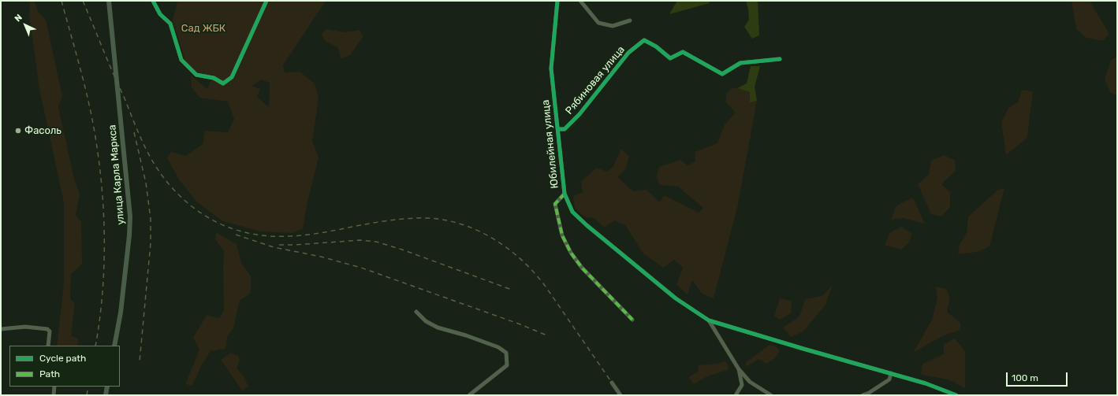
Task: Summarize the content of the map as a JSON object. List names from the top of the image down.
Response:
{
  "streets": {
    "main road": ["улица Карла Маркса"],
    "street": ["Рябиновая улица", "Юбилейная улица"]
  },
  "crossings": [
    ["Рябиновая улица", "Юбилейная улица"]
  ],
  "parks": ["Сад ЖБК"],
  "places": ["Фасоль"],
  "legend": ["Cycle path", "Path"],
  "scale_bar": "100 m",
  "north": "top left"
}
